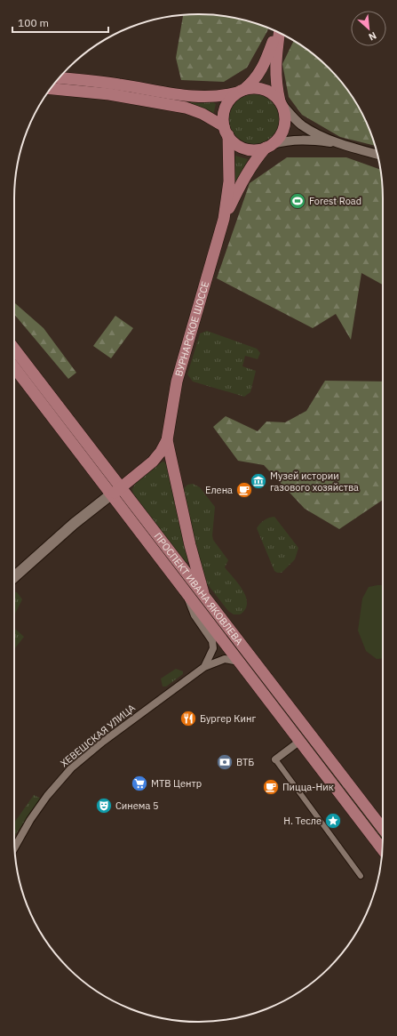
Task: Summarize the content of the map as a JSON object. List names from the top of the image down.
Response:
{
  "streets": {
    "main road": ["ВУРНАРСКОЕ ШОССЕ", "ПРОСПЕКТ ИВАНА ЯКОВЛЕВА"],
    "street": ["ХЕВЕШСКАЯ УЛИЦА"]
  },
  "places": {
    "sports": ["Forest Road"],
    "museum": ["Музей истории газового хозяйства"],
    "cafe": ["Елена", "Пицца-Ник"],
    "restaurant": ["Бургер Кинг"],
    "bank": ["ВТБ"],
    "supermarket": ["МТВ Центр"],
    "theatre": ["Синема 5"],
    "place": ["Н. Тесле"]
  },
  "scale_bar": "100 m",
  "north": "bottom right"
}
